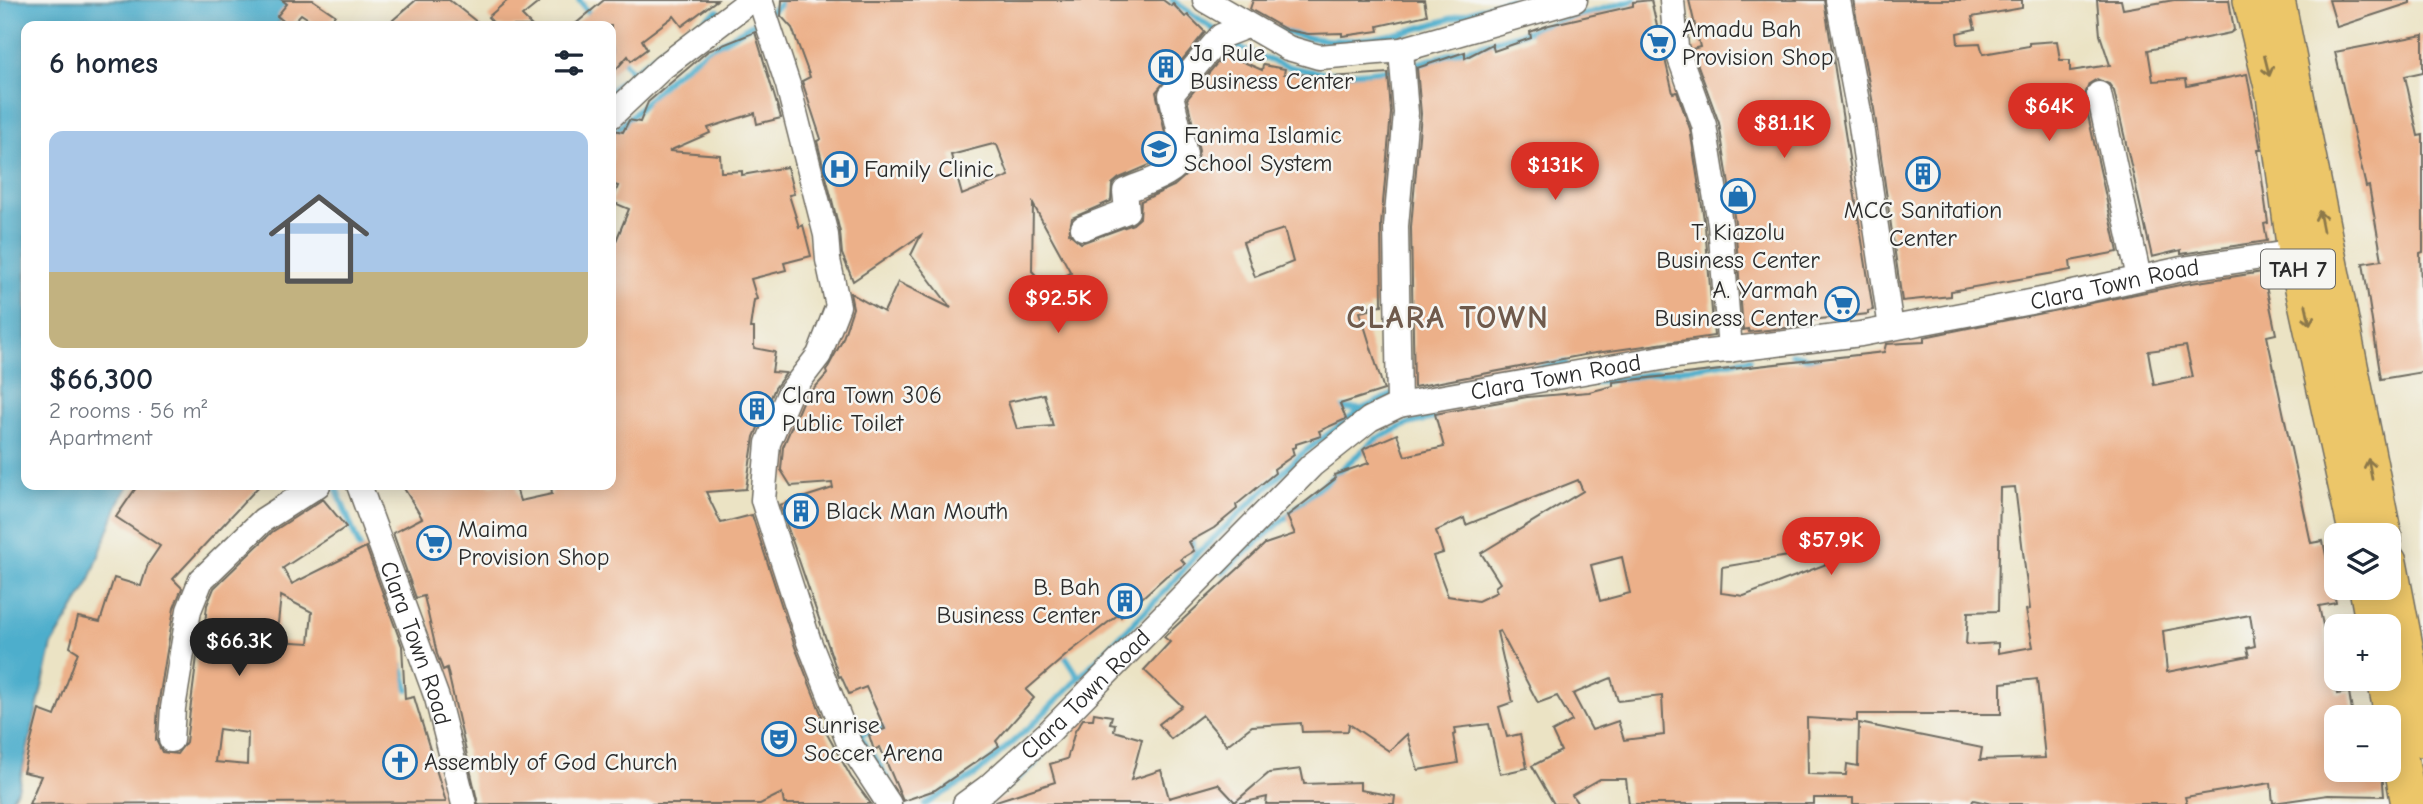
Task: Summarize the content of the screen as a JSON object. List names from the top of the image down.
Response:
{
  "streets": {
    "highway": ["TAH 7"],
    "street": ["Clara Town Road"]
  },
  "crossings": [
    ["TAH 7", "Clara Town Road"]
  ],
  "districts": ["CLARA TOWN"],
  "places": {
    "supermarket": ["Amadu Bah Provision Shop", "A. Yarmah Business Center", "Maima Provision Shop"],
    "building": [
      "Ja Rule Business Center",
      "MCC Sanitation Center",
      "Clara Town 306 Public Toilet",
      "Black Man Mouth",
      "B. Bah Business Center"
    ],
    "school or university": ["Fanima Islamic School System"],
    "hospital": ["Family Clinic"],
    "shop": ["T. Kiazolu Business Center"],
    "theatre": ["Sunrise Soccer Arena"],
    "church": ["Assembly of God Church"]
  },
  "page": {
    "heading": "6 homes",
    "price": [
      "$64K",
      "$81.1K",
      "$131K",
      "$92.5K",
      "$57.9K",
      "$66.3K"
    ],
    "list": [
      {
        "name": "$66,300",
        "note": "2 rooms · 56 m² · Apartment"
      }
    ],
    "map_buttons": ["+", "−"]
  }
}
